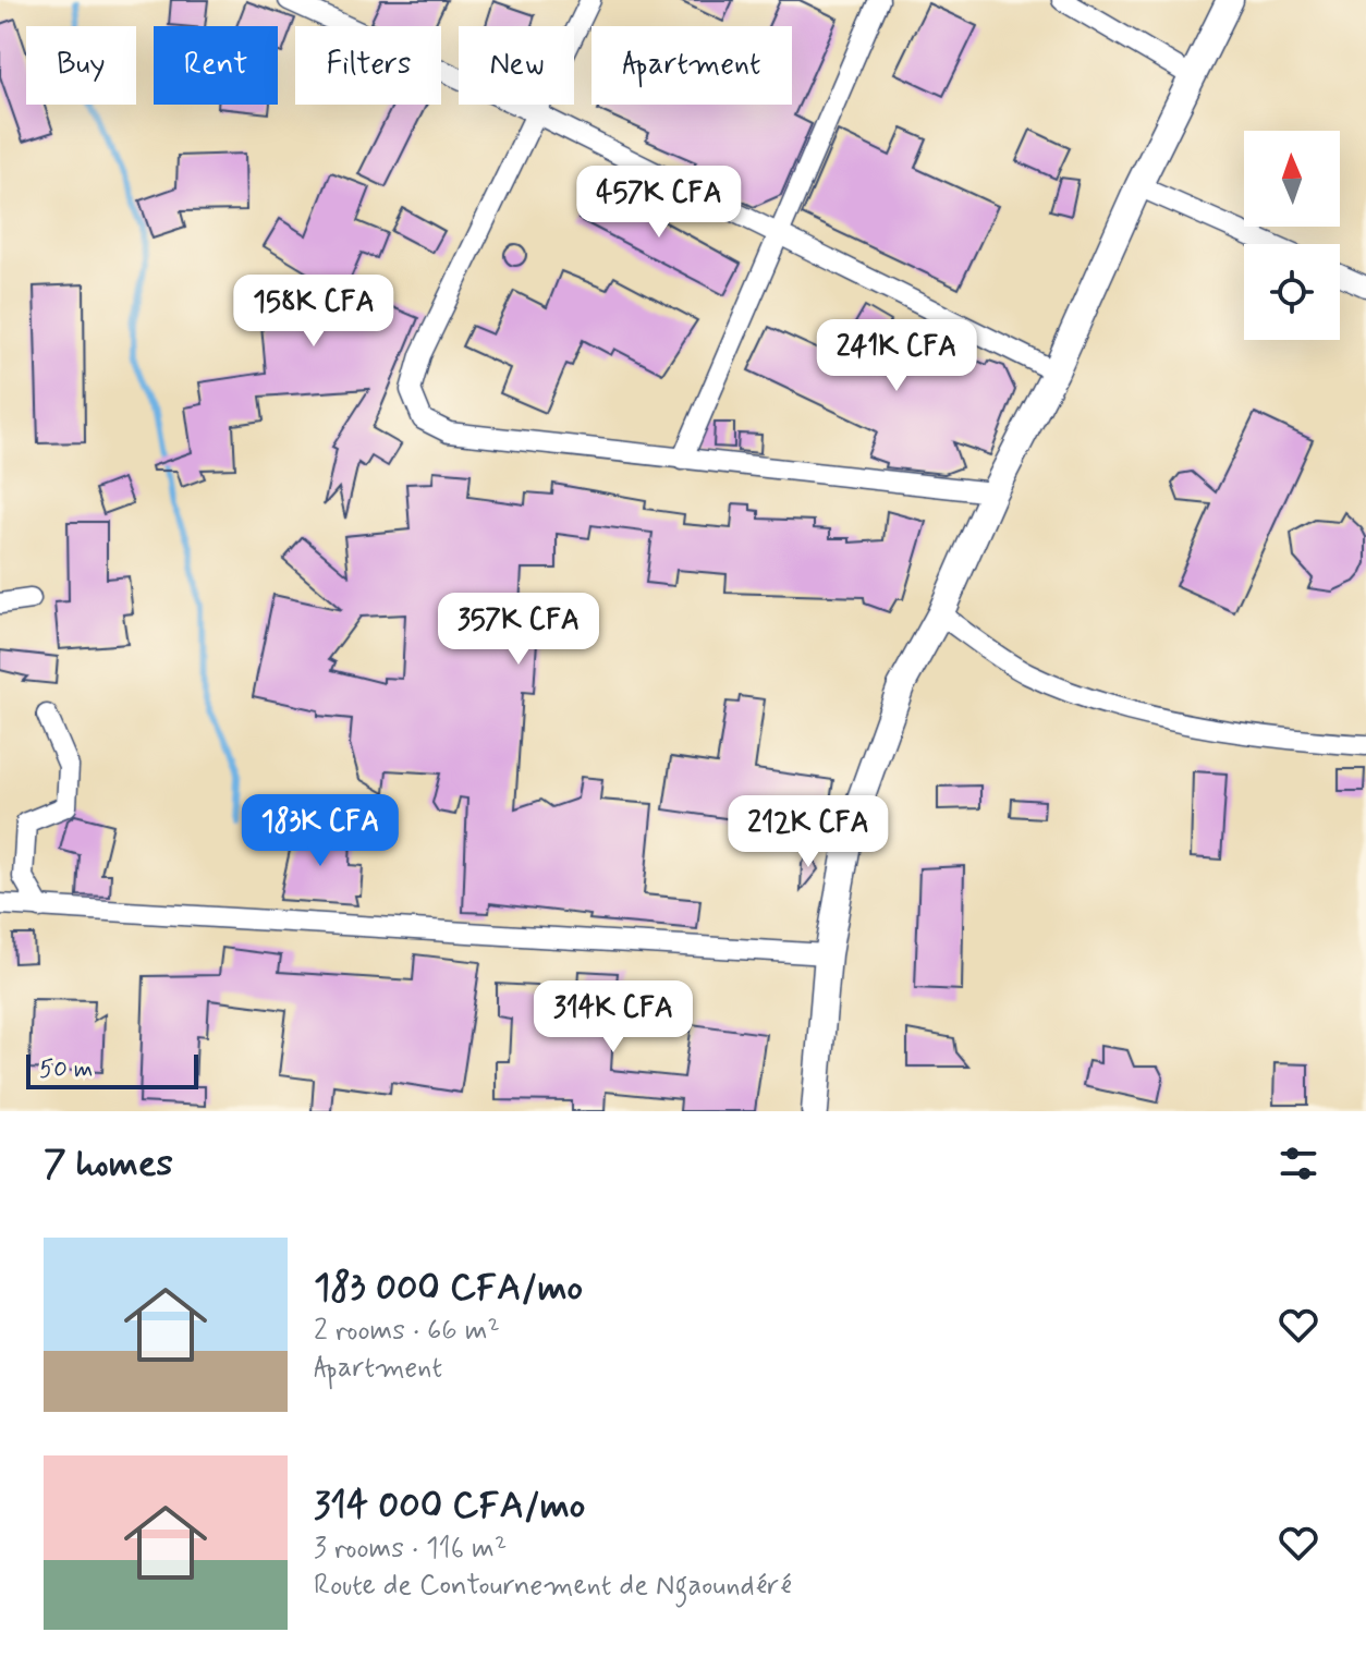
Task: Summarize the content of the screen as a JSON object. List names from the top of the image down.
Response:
{
  "scale_bar": "50 m",
  "north": "top",
  "page": {
    "chip": [
      "Buy",
      "Rent",
      "Filters",
      "New",
      "Apartment"
    ],
    "price": [
      "457K CFA",
      "158K CFA",
      "241K CFA",
      "357K CFA",
      "183K CFA",
      "212K CFA",
      "314K CFA"
    ],
    "scale": "50 m",
    "heading": "7 homes",
    "list": [
      {
        "name": "183 000 CFA/mo",
        "note": "2 rooms · 66 m² · Apartment"
      },
      {
        "name": "314 000 CFA/mo",
        "note": "3 rooms · 116 m² · Route de Contournement de Ngaoundéré"
      }
    ]
  }
}
